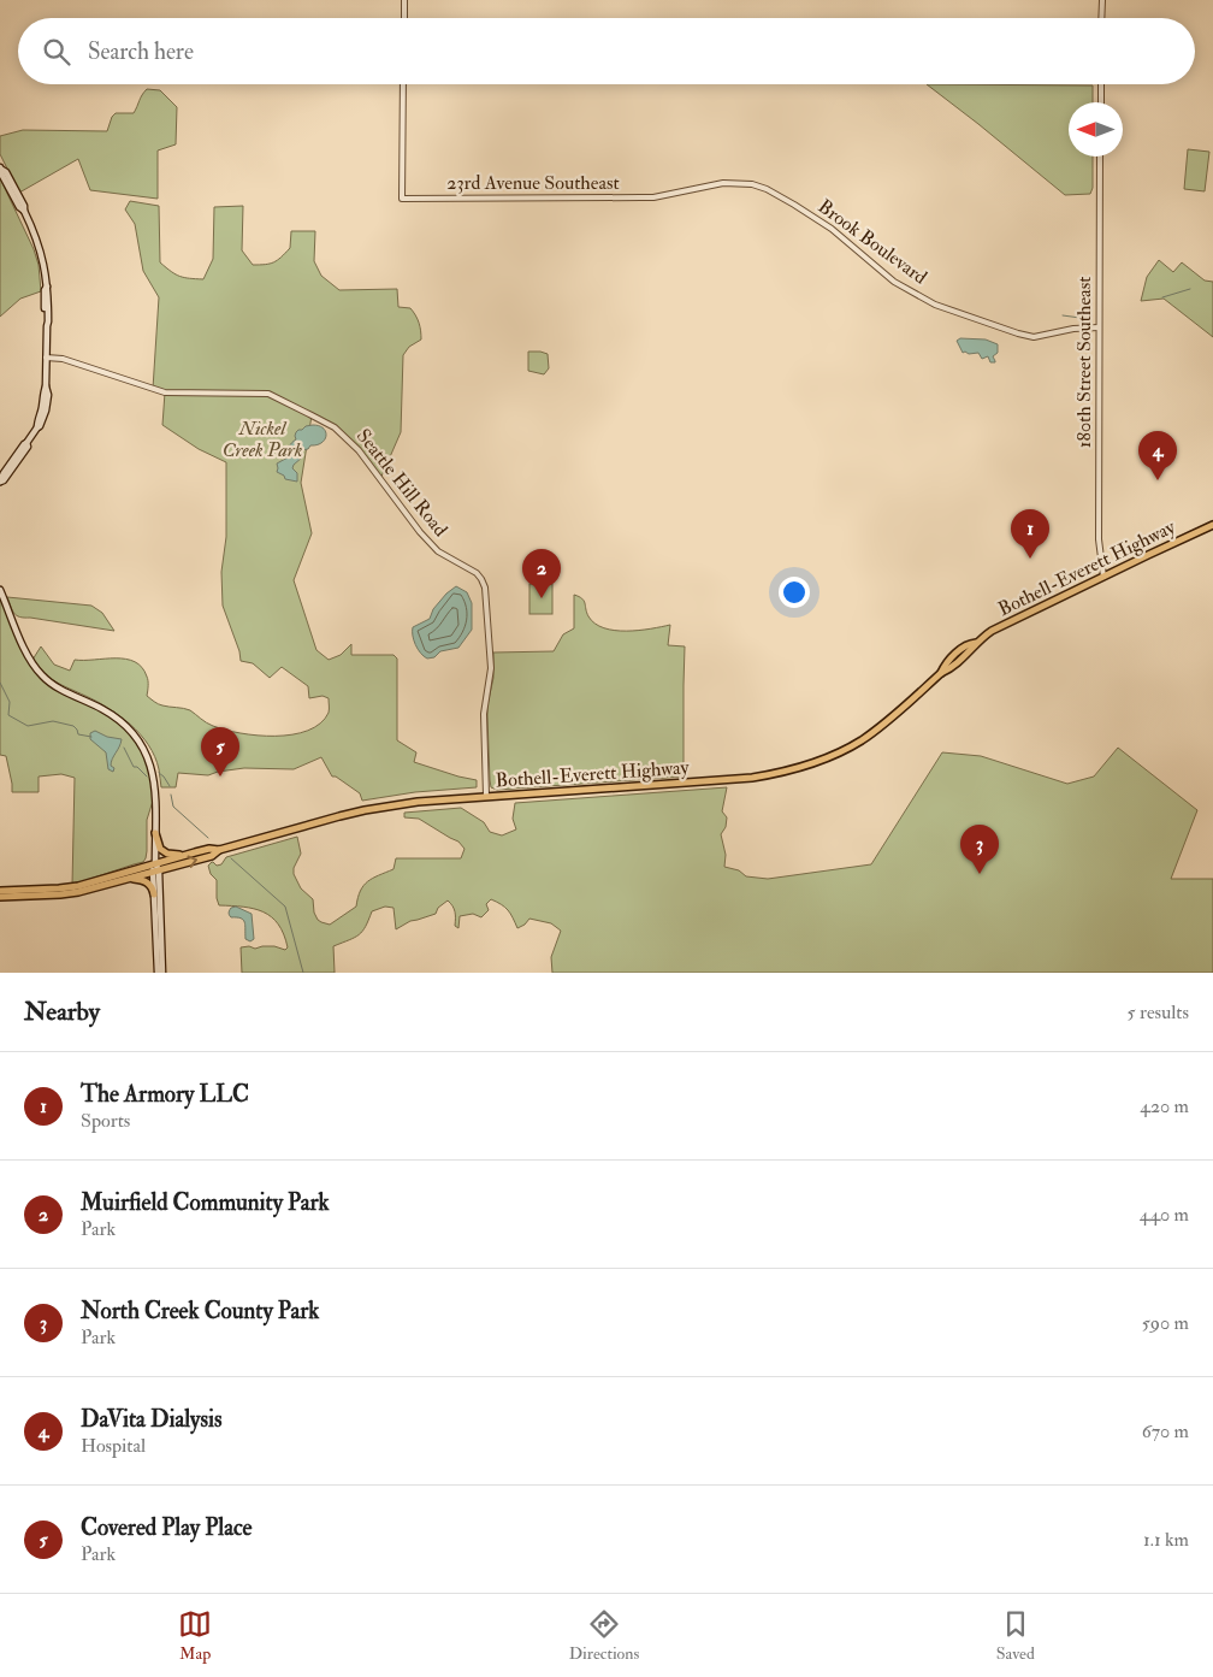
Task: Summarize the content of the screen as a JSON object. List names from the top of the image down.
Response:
{
  "streets": {
    "main road": ["Bothell-Everett Highway"],
    "street": [
      "23rd Avenue Southeast",
      "Brook Boulevard",
      "180th Street Southeast",
      "Seattle Hill Road"
    ]
  },
  "crossings": [
    ["23rd Avenue Southeast", "Brook Boulevard"],
    ["Brook Boulevard", "180th Street Southeast"],
    ["180th Street Southeast", "Bothell-Everett Highway"],
    ["Seattle Hill Road", "Bothell-Everett Highway"]
  ],
  "parks": ["Nickel Creek Park"],
  "north": "left",
  "page": {
    "search": "Search here",
    "pins": [
      "4",
      "1",
      "2",
      "5",
      "3"
    ],
    "heading": ["Nearby", "5 results"],
    "list": [
      {
        "mark": "1",
        "name": "The Armory LLC",
        "note": "Sports",
        "value": "420 m"
      },
      {
        "mark": "2",
        "name": "Muirfield Community Park",
        "note": "Park",
        "value": "440 m"
      },
      {
        "mark": "3",
        "name": "North Creek County Park",
        "note": "Park",
        "value": "590 m"
      },
      {
        "mark": "4",
        "name": "DaVita Dialysis",
        "note": "Hospital",
        "value": "670 m"
      },
      {
        "mark": "5",
        "name": "Covered Play Place",
        "note": "Park",
        "value": "1.1 km"
      }
    ],
    "nav": ["Map", "Directions", "Saved"]
  }
}
